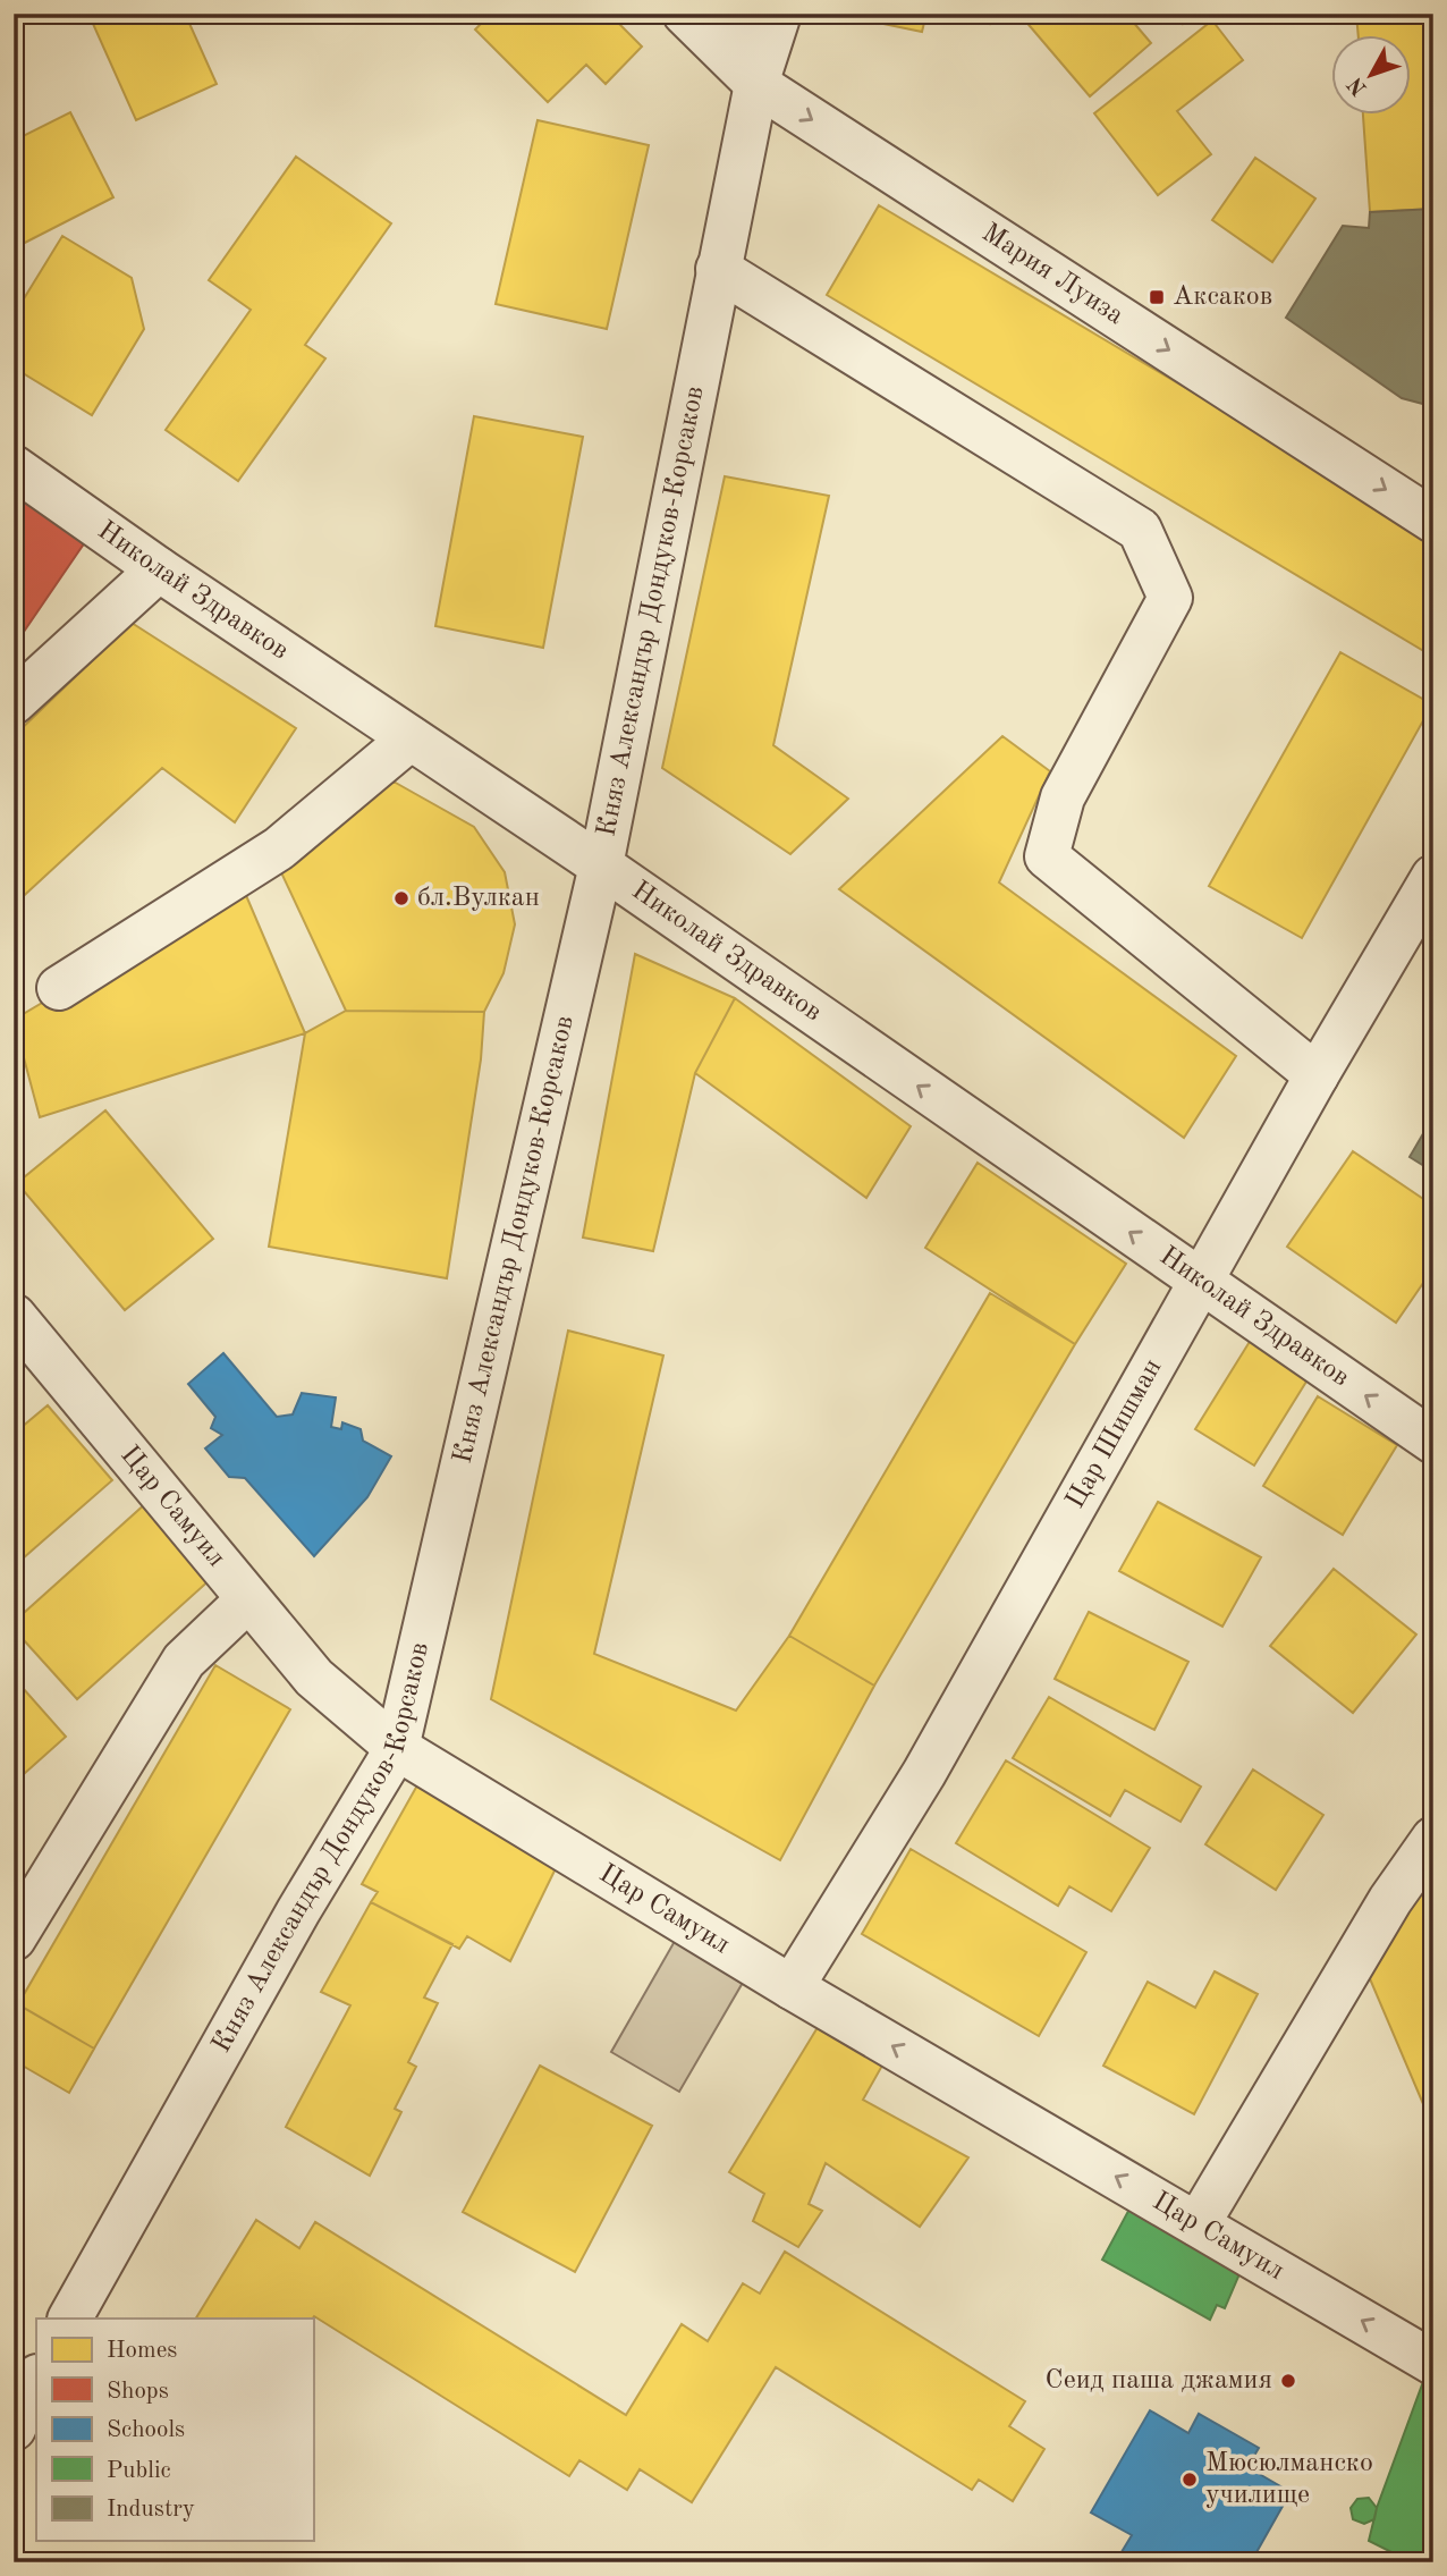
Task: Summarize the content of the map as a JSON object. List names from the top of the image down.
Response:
{
  "streets": {
    "street": [
      "Мария Луиза",
      "Николай Здравков",
      "Княз Александър Дондуков-Корсаков",
      "Цар Шишман",
      "Цар Самуил"
    ]
  },
  "crossings": [
    ["Мария Луиза", "Княз Александър Дондуков-Корсаков"],
    ["Николай Здравков", "Княз Александър Дондуков-Корсаков"],
    ["Николай Здравков", "Цар Шишман"],
    ["Княз Александър Дондуков-Корсаков", "Цар Самуил"],
    ["Цар Шишман", "Цар Самуил"]
  ],
  "one_way": ["Мария Луиза", "Николай Здравков", "Цар Самуил"],
  "places": {
    "transit": ["Аксаков"],
    "other": ["бл.Вулкан", "Сеид паша джамия", "Мюсюлманско училище"]
  },
  "legend": [
    "Homes",
    "Shops",
    "Schools",
    "Public",
    "Industry"
  ],
  "north": "bottom left"
}
